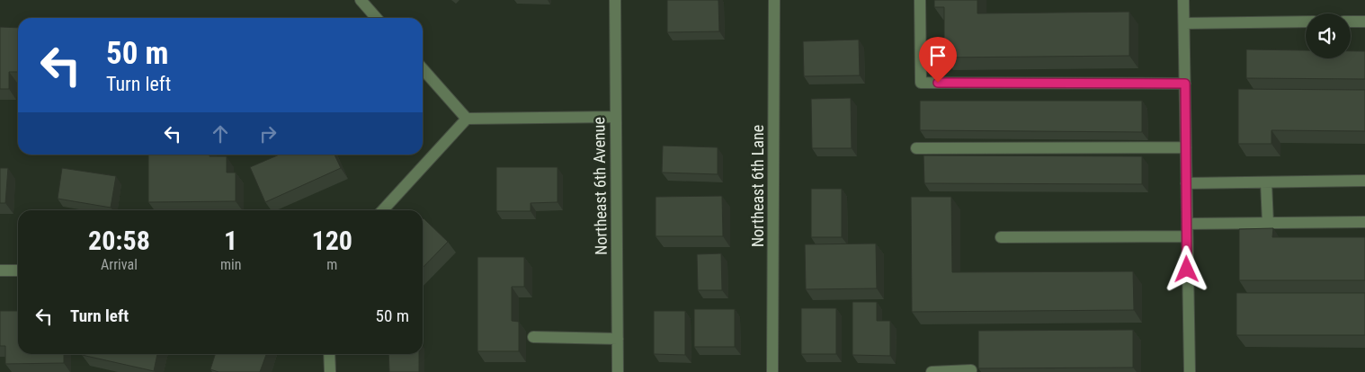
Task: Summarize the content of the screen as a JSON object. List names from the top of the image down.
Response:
{
  "streets": {
    "street": ["Northeast 6th Avenue", "Northeast 6th Lane"]
  },
  "page": {
    "turn": ["50 m", "Turn left"],
    "eta": [
      "20:58",
      "Arrival",
      "1",
      "min",
      "120",
      "m"
    ],
    "list": [
      {
        "name": "Turn left",
        "value": "50 m"
      }
    ]
  }
}
